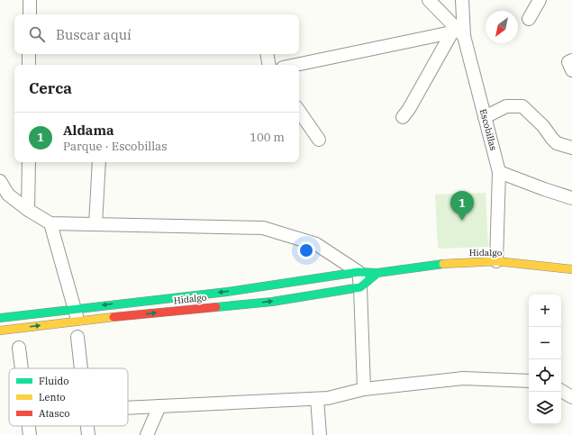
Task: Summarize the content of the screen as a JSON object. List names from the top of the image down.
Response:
{
  "streets": {
    "main road": ["Hidalgo"],
    "street": ["Escobillas"]
  },
  "crossings": [
    ["Escobillas", "Hidalgo"]
  ],
  "legend": ["Fluido", "Lento", "Atasco"],
  "north": "bottom left",
  "page": {
    "search": "Buscar aquí",
    "heading": "Cerca",
    "list": [
      {
        "mark": "1",
        "name": "Aldama",
        "note": "Parque · Escobillas",
        "value": "100 m"
      }
    ],
    "pins": "1",
    "map_buttons": ["+", "−"]
  }
}
